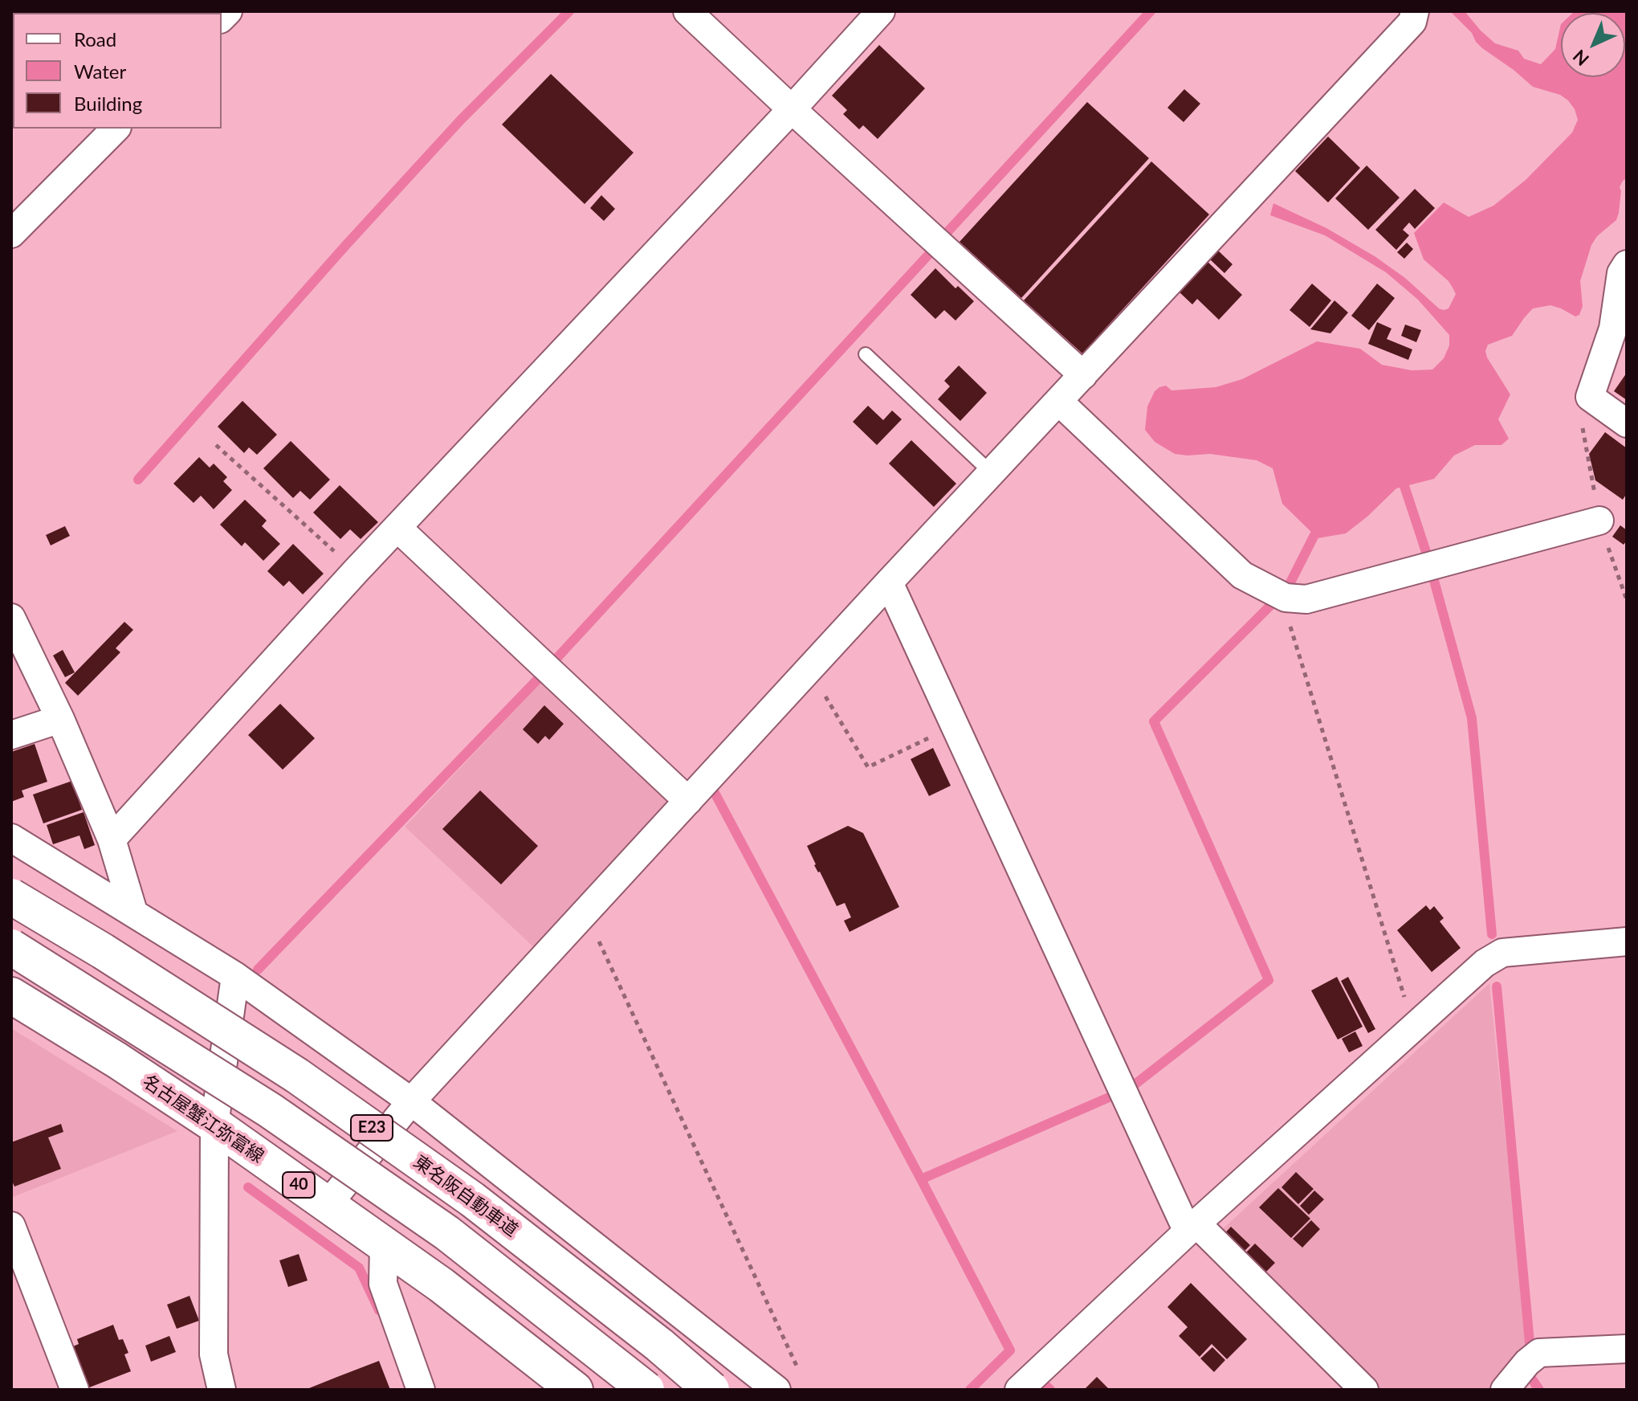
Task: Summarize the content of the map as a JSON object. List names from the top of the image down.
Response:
{
  "streets": {
    "main road": [
      "名古屋蟹江弥富線",
      "E23",
      "40",
      "東名阪自動車道"
    ]
  },
  "legend": ["Road", "Water", "Building"],
  "north": "bottom left"
}
